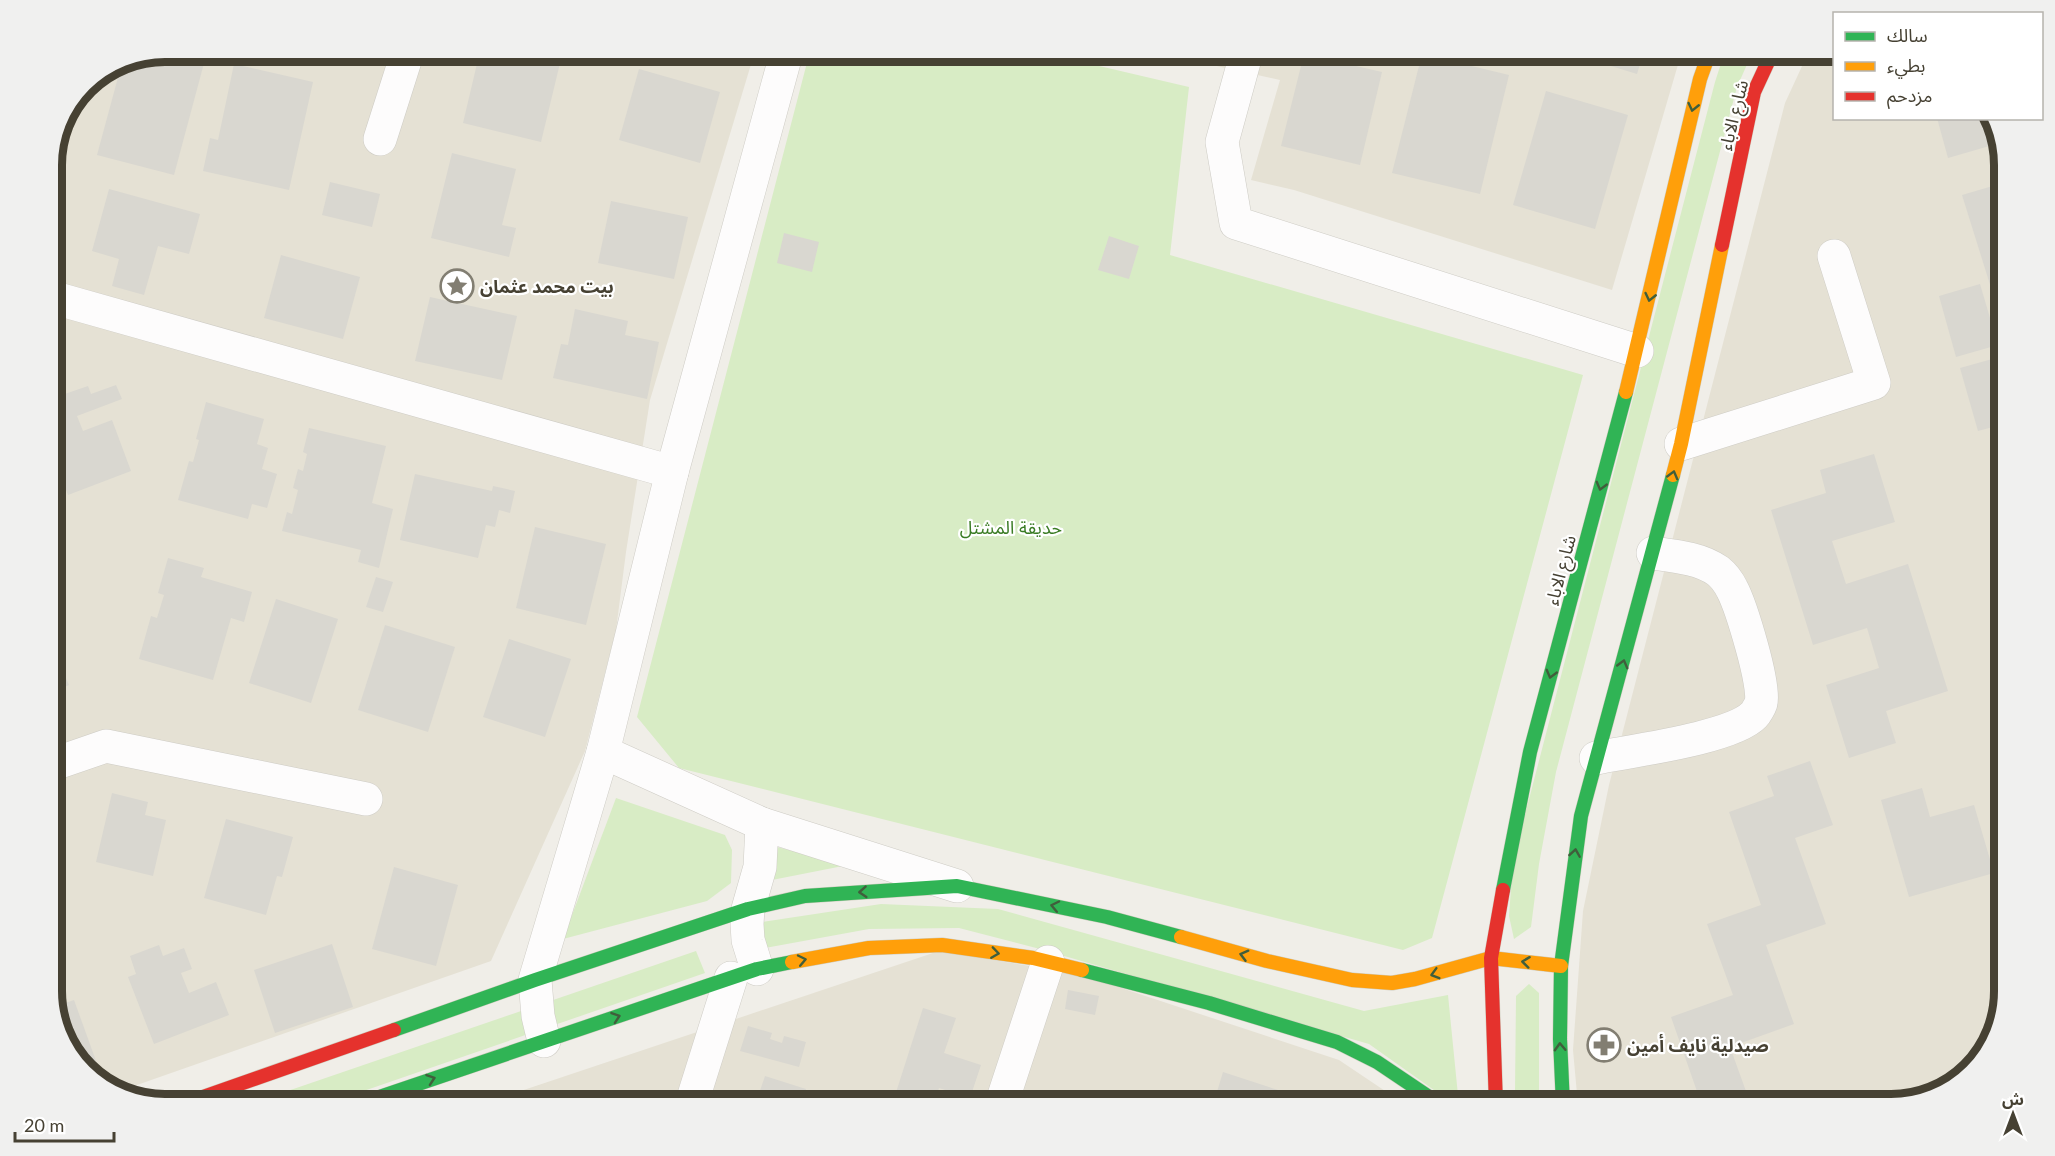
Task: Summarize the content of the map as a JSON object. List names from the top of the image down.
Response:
{
  "streets": {
    "street": ["شارع الاباء"]
  },
  "parks": ["حديقة المشتل"],
  "places": {
    "place": ["بيت محمد عثمان"],
    "pharmacy": ["صيدلية نايف أمين"]
  },
  "legend": ["سالك", "بطيء", "مزدحم"],
  "scale_bar": "20 m",
  "north": "top"
}
